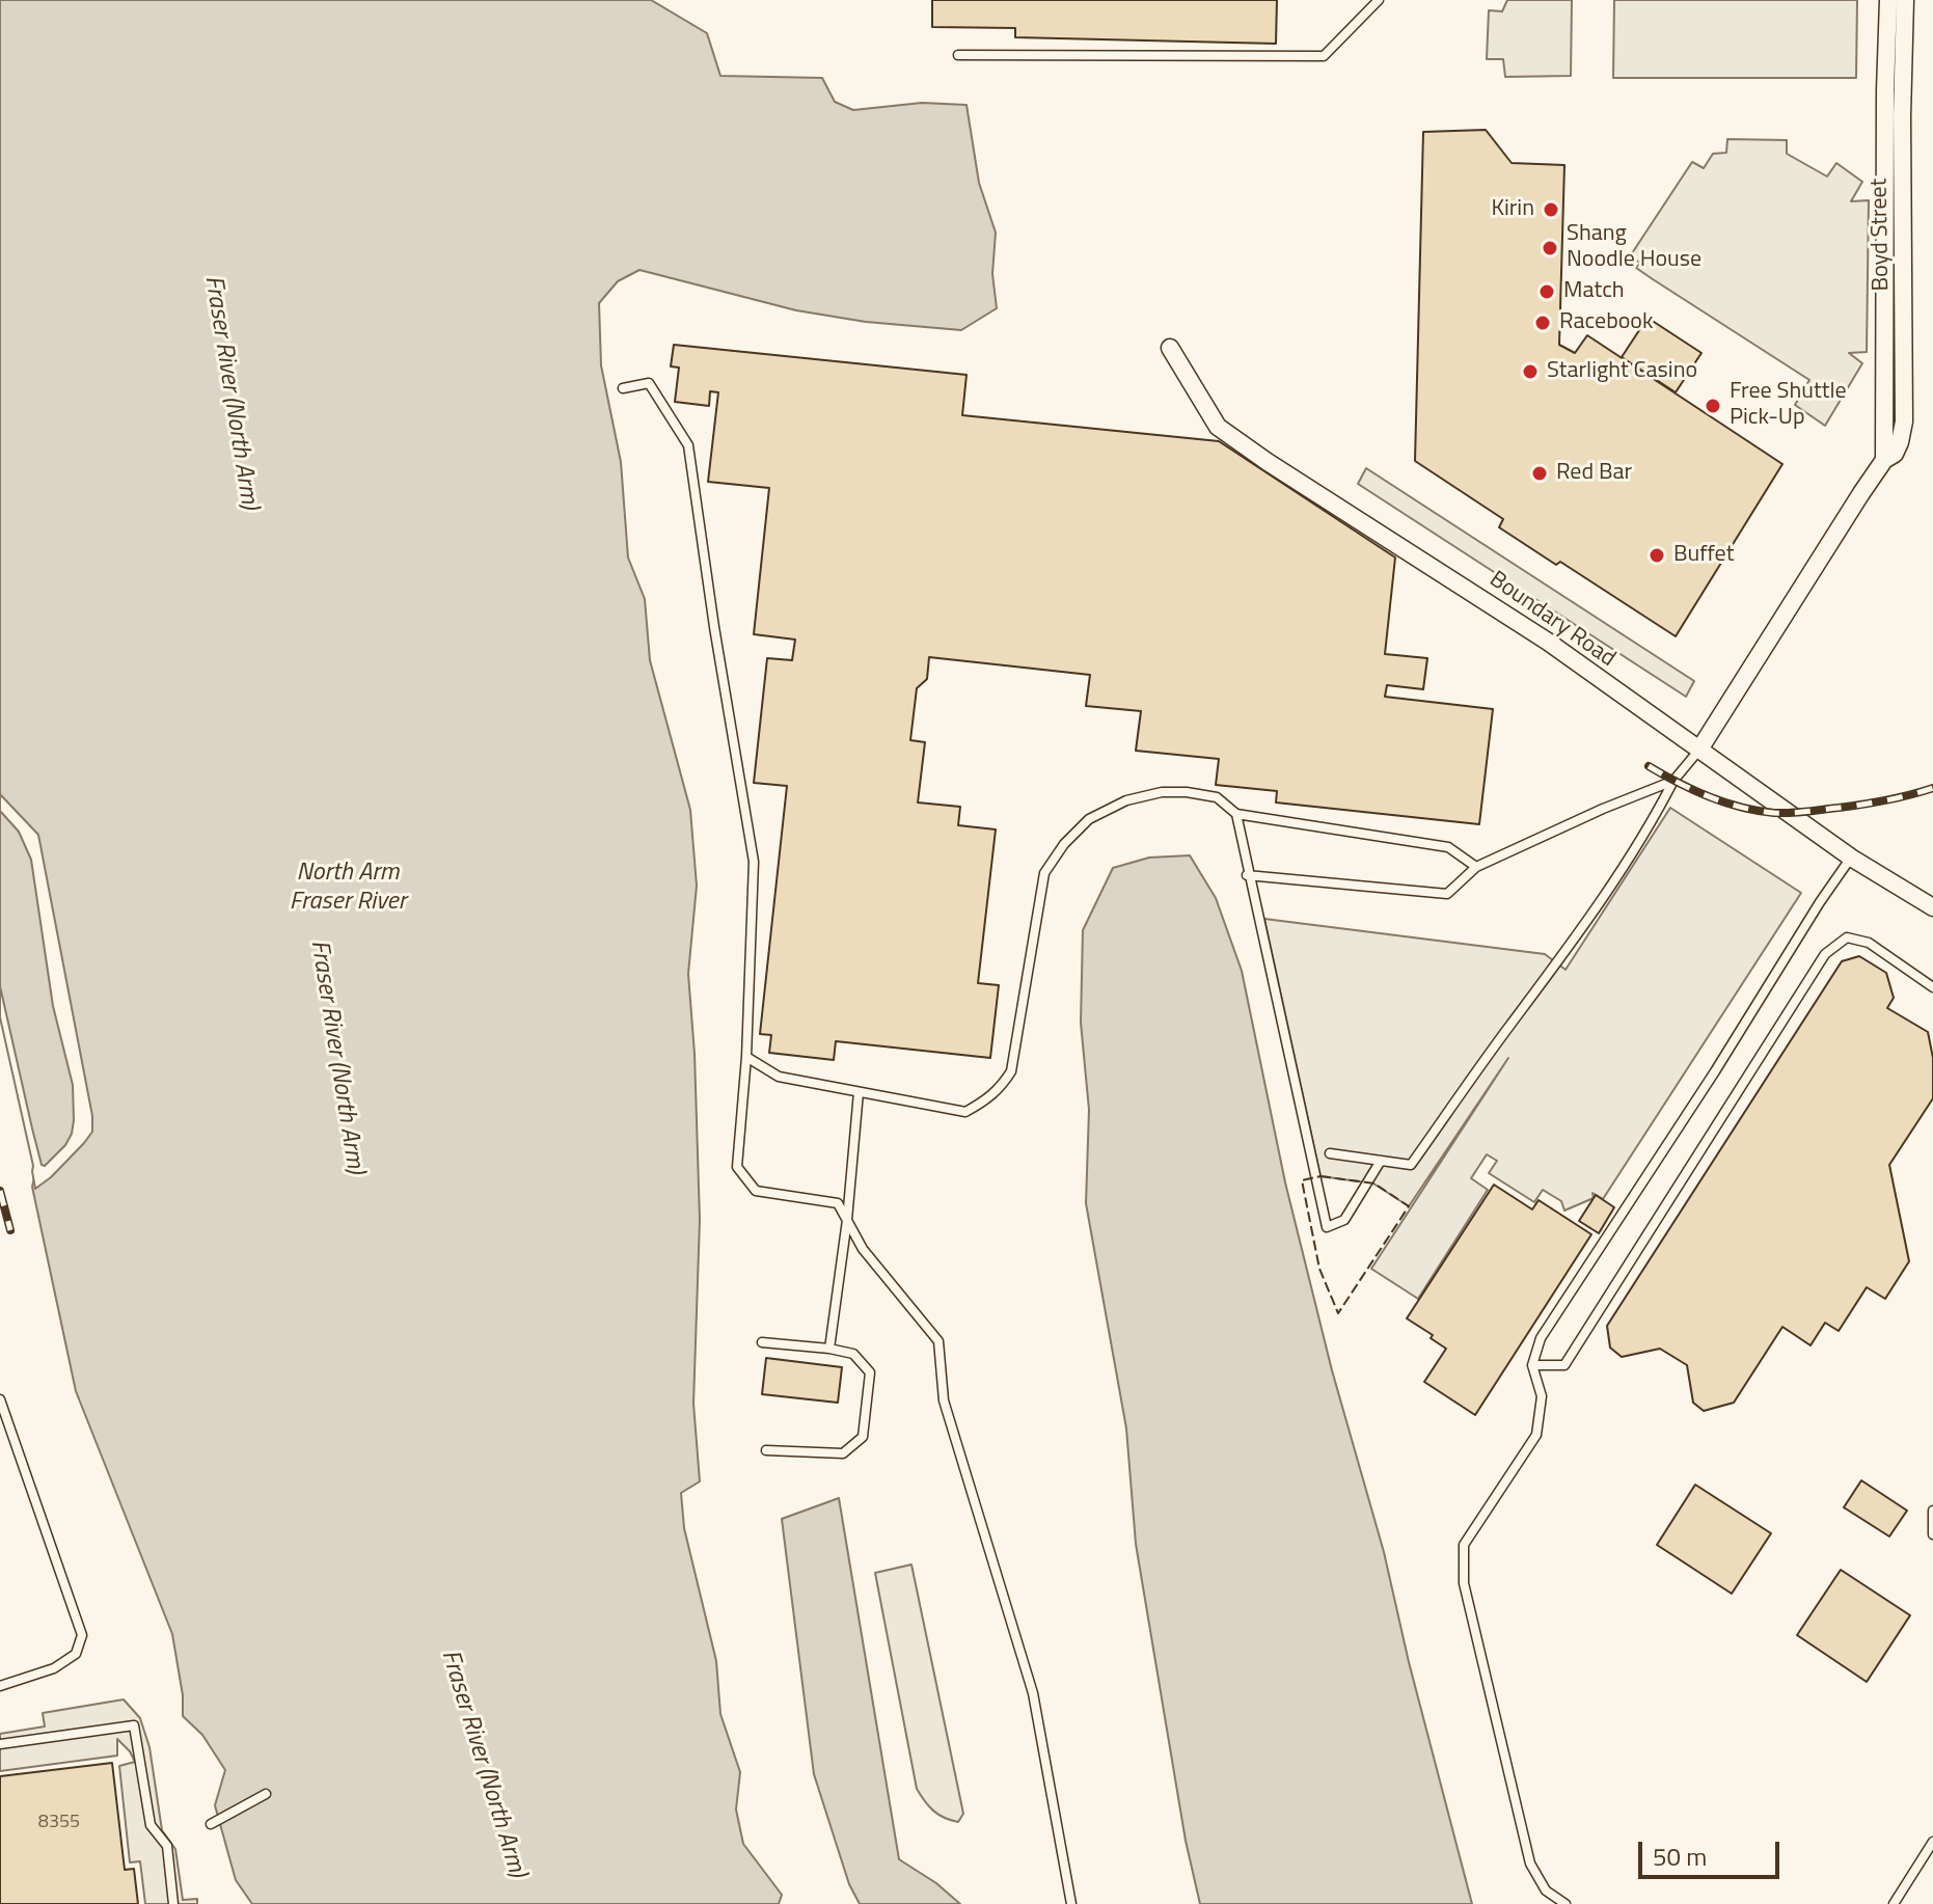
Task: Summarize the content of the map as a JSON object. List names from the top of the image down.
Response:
{
  "streets": {
    "street": ["Boyd Street", "Boundary Road"]
  },
  "crossings": [
    ["Boyd Street", "Boundary Road"]
  ],
  "water": ["Fraser River (North Arm)", "North Arm Fraser River"],
  "places": [
    "Kirin",
    "Shang Noodle House",
    "Match",
    "Racebook",
    "Starlight Casino",
    "Free Shuttle Pick-Up",
    "Red Bar",
    "Buffet"
  ],
  "house_numbers": ["8355"],
  "scale_bar": "50 m"
}
